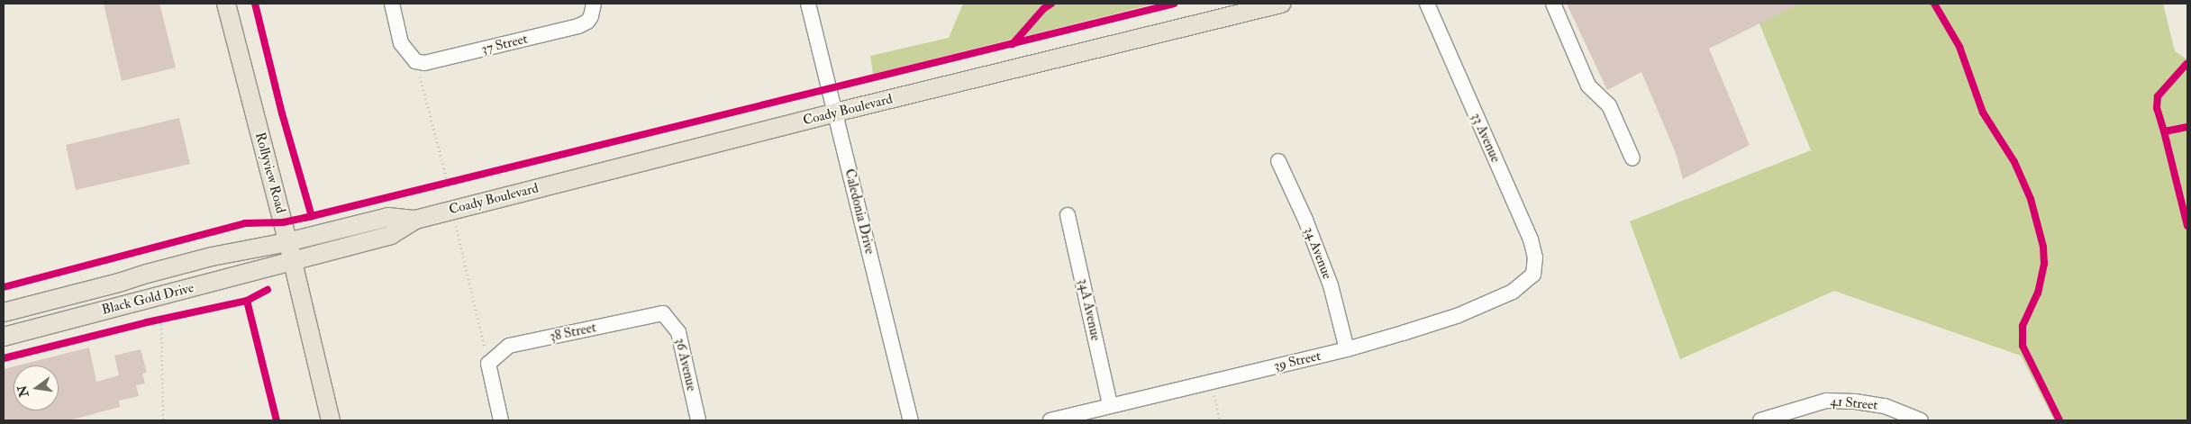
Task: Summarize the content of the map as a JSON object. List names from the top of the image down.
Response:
{
  "streets": {
    "main road": ["Coady Boulevard", "Rollyview Road", "Black Gold Drive"],
    "street": [
      "37 Street",
      "33 Avenue",
      "Caledonia Drive",
      "34 Avenue",
      "34A Avenue",
      "38 Street",
      "39 Street",
      "36 Avenue",
      "41 Street"
    ]
  },
  "crossings": [
    ["Coady Boulevard", "Rollyview Road"],
    ["Coady Boulevard", "Caledonia Drive"],
    ["Coady Boulevard", "Black Gold Drive"],
    ["33 Avenue", "39 Street"],
    ["Rollyview Road", "Black Gold Drive"],
    ["34 Avenue", "39 Street"],
    ["34A Avenue", "39 Street"],
    ["38 Street", "36 Avenue"]
  ],
  "north": "left"
}
